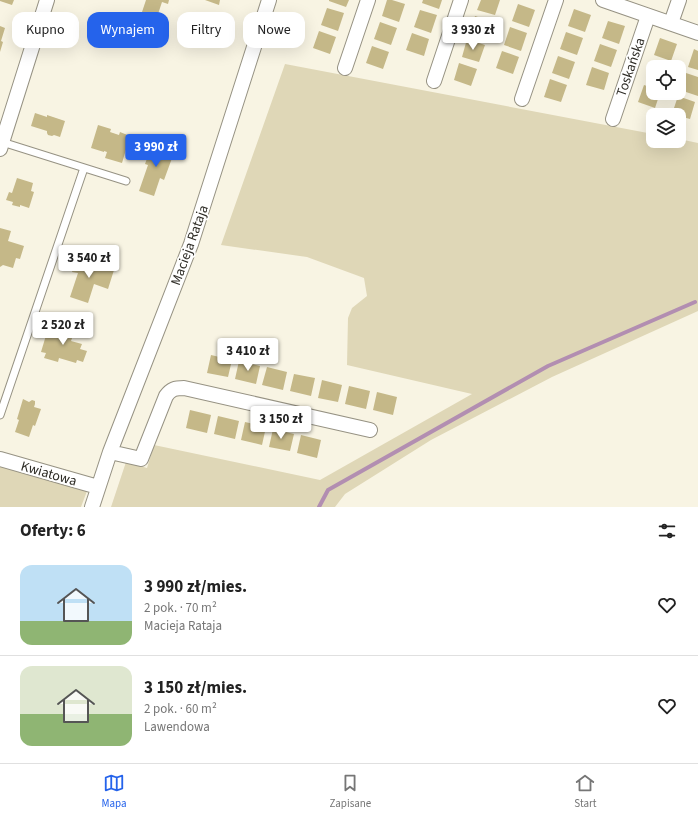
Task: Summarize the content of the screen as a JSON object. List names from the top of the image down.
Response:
{
  "streets": {
    "street": ["Toskańska", "Macieja Rataja", "Kwiatowa"]
  },
  "crossings": [
    ["Macieja Rataja", "Kwiatowa"]
  ],
  "page": {
    "chip": [
      "Kupno",
      "Wynajem",
      "Filtry",
      "Nowe"
    ],
    "price": [
      "3 930 zł",
      "3 990 zł",
      "3 540 zł",
      "2 520 zł",
      "3 410 zł",
      "3 150 zł"
    ],
    "heading": "Oferty: 6",
    "list": [
      {
        "name": "3 990 zł/mies.",
        "note": "2 pok. · 70 m² · Macieja Rataja"
      },
      {
        "name": "3 150 zł/mies.",
        "note": "2 pok. · 60 m² · Lawendowa"
      }
    ],
    "tabs": ["Mapa", "Zapisane", "Start"]
  }
}
